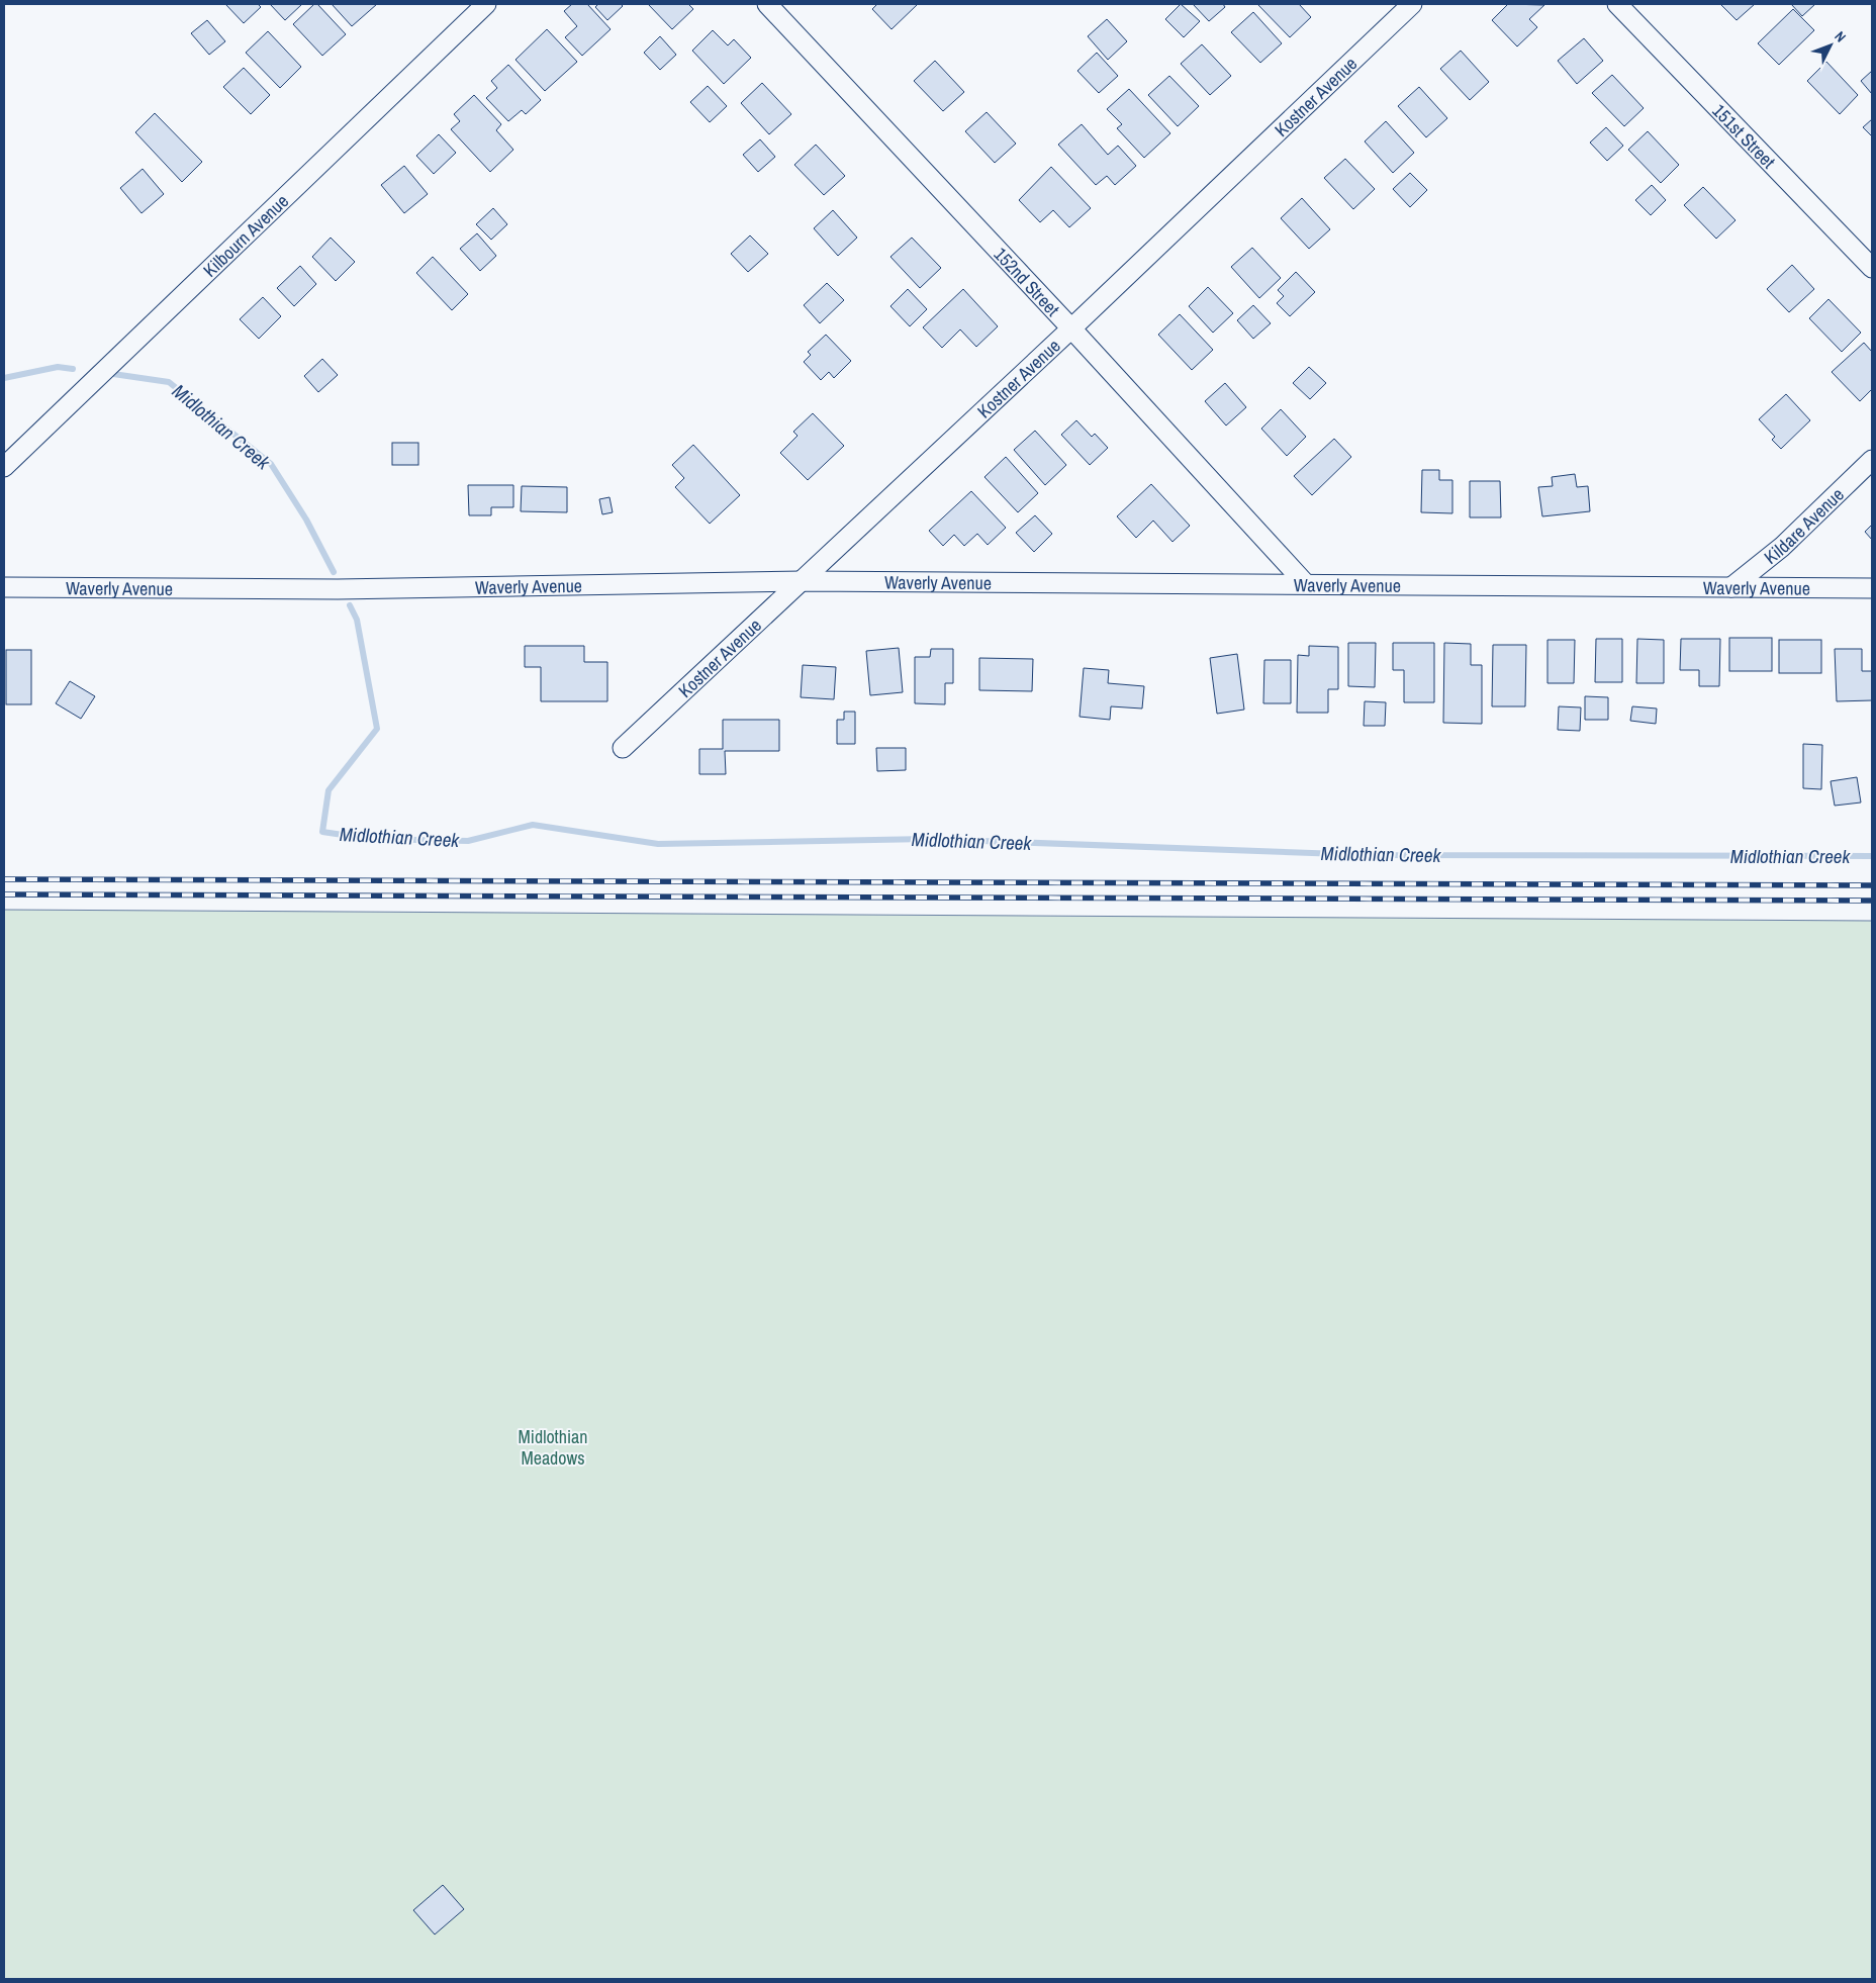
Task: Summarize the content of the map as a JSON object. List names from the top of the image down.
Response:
{
  "streets": {
    "street": [
      "Kostner Avenue",
      "151st Street",
      "Kilbourn Avenue",
      "152nd Street",
      "Kildare Avenue",
      "Waverly Avenue"
    ]
  },
  "crossings": [
    ["Kostner Avenue", "152nd Street"],
    ["Kostner Avenue", "Waverly Avenue"],
    ["152nd Street", "Waverly Avenue"],
    ["Kildare Avenue", "Waverly Avenue"]
  ],
  "water": ["Midlothian Creek"],
  "parks": ["Midlothian Meadows"],
  "north": "top right"
}
